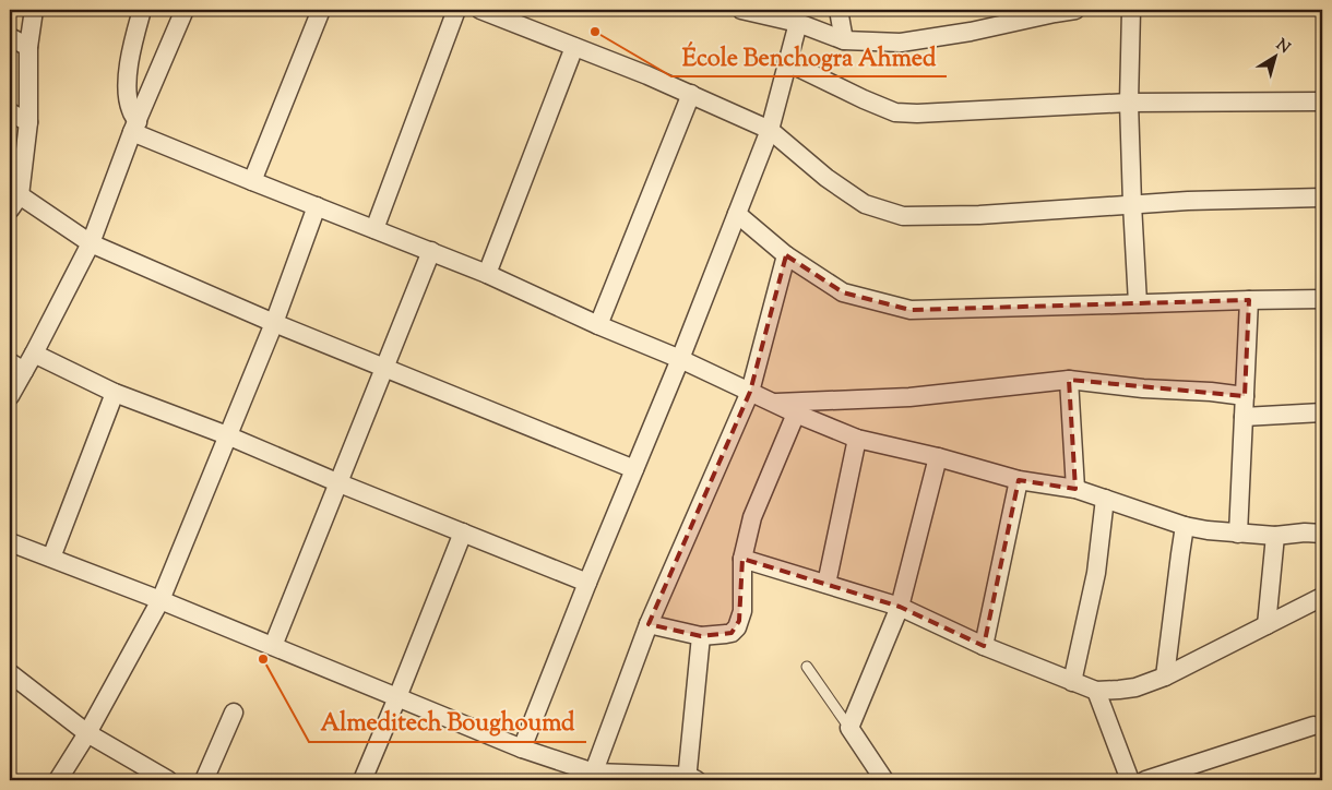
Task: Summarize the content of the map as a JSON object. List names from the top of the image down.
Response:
{
  "places": ["École Benchogra Ahmed", "Almeditech Boughoumd"],
  "north": "top right"
}
